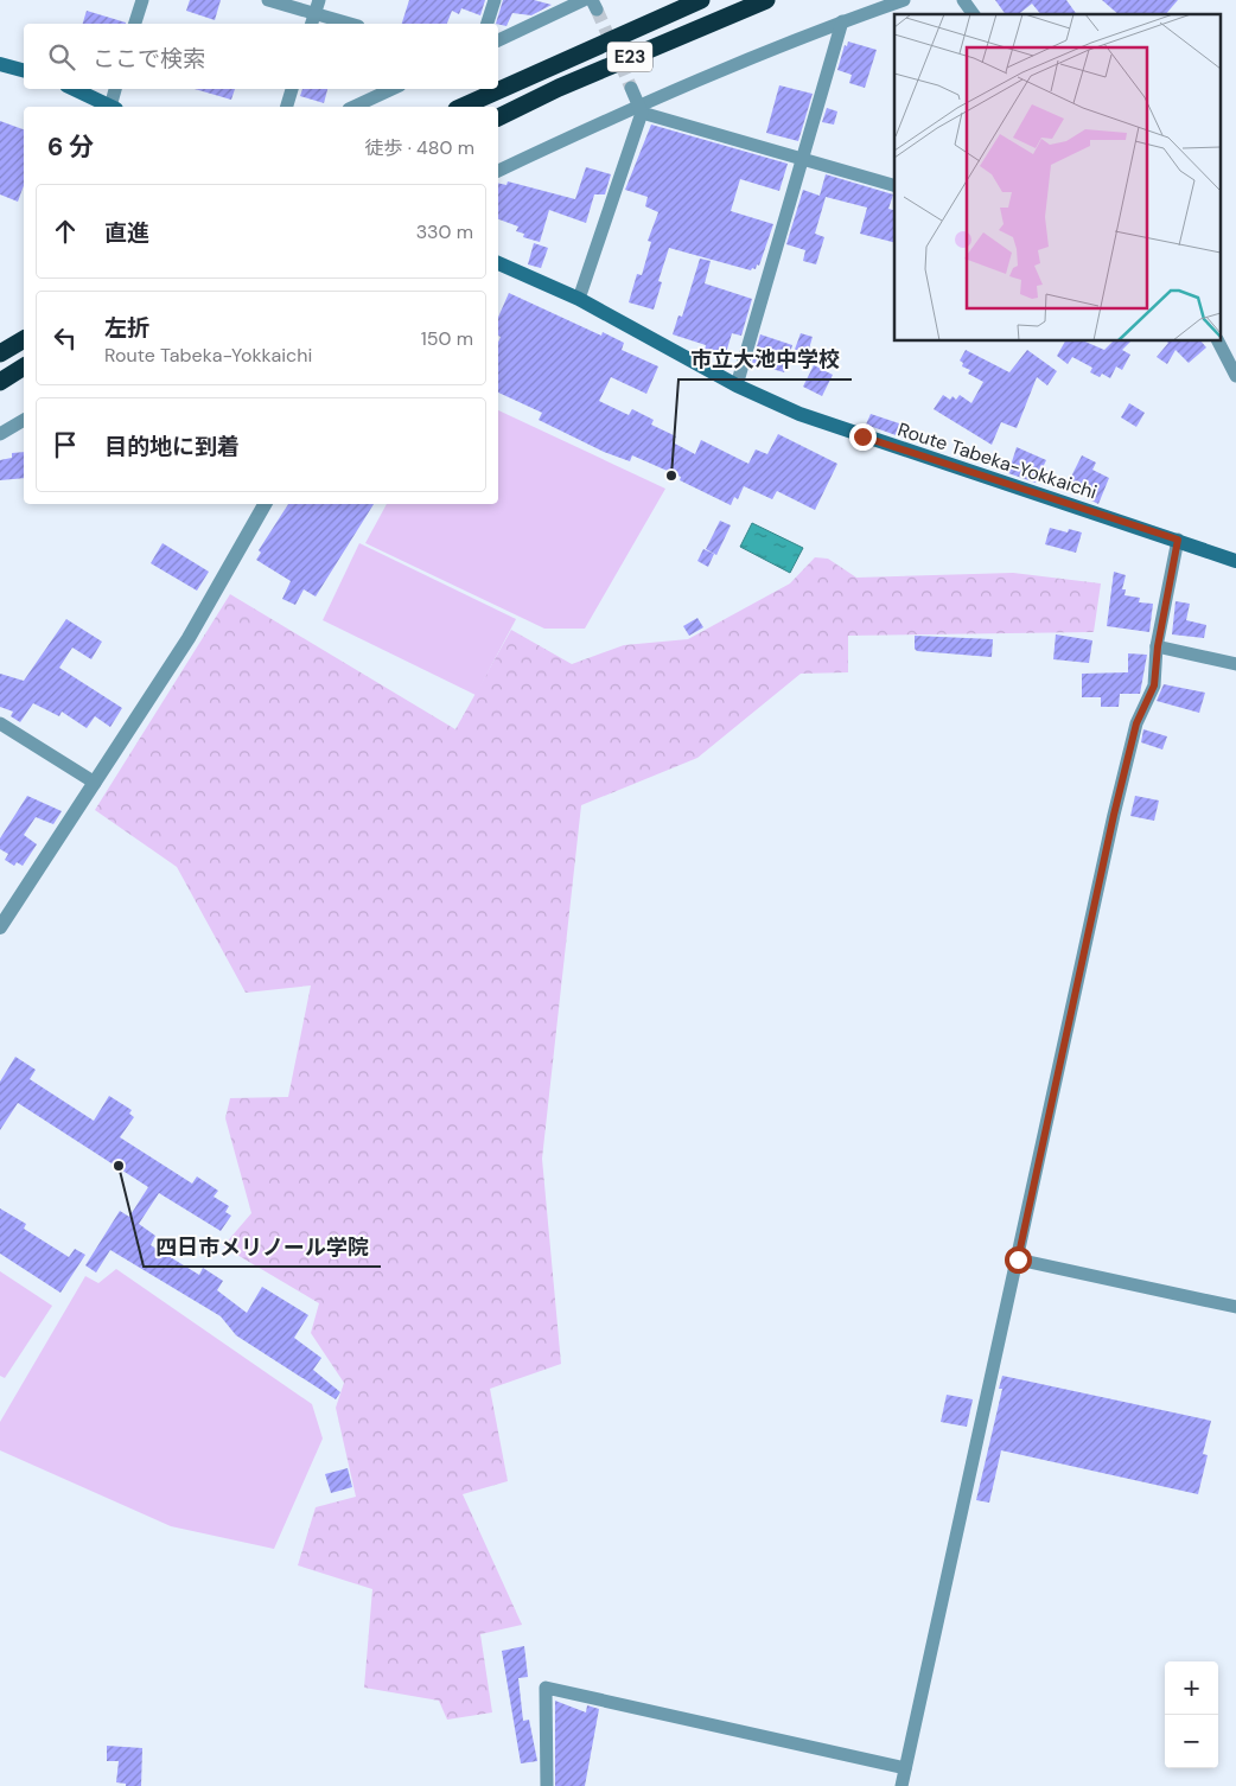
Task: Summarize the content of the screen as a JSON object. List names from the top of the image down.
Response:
{
  "streets": {
    "highway": ["E23"],
    "main road": ["Route Tabeka-Yokkaichi"]
  },
  "places": ["市立大池中学校", "四日市メリノール学院"],
  "page": {
    "search": "ここで検索",
    "heading": ["6 分", "徒歩 · 480 m"],
    "list": [
      ["直進", "330 m"],
      ["左折", "Route Tabeka-Yokkaichi", "150 m"],
      "目的地に到着"
    ],
    "map_buttons": ["+", "−"]
  }
}
